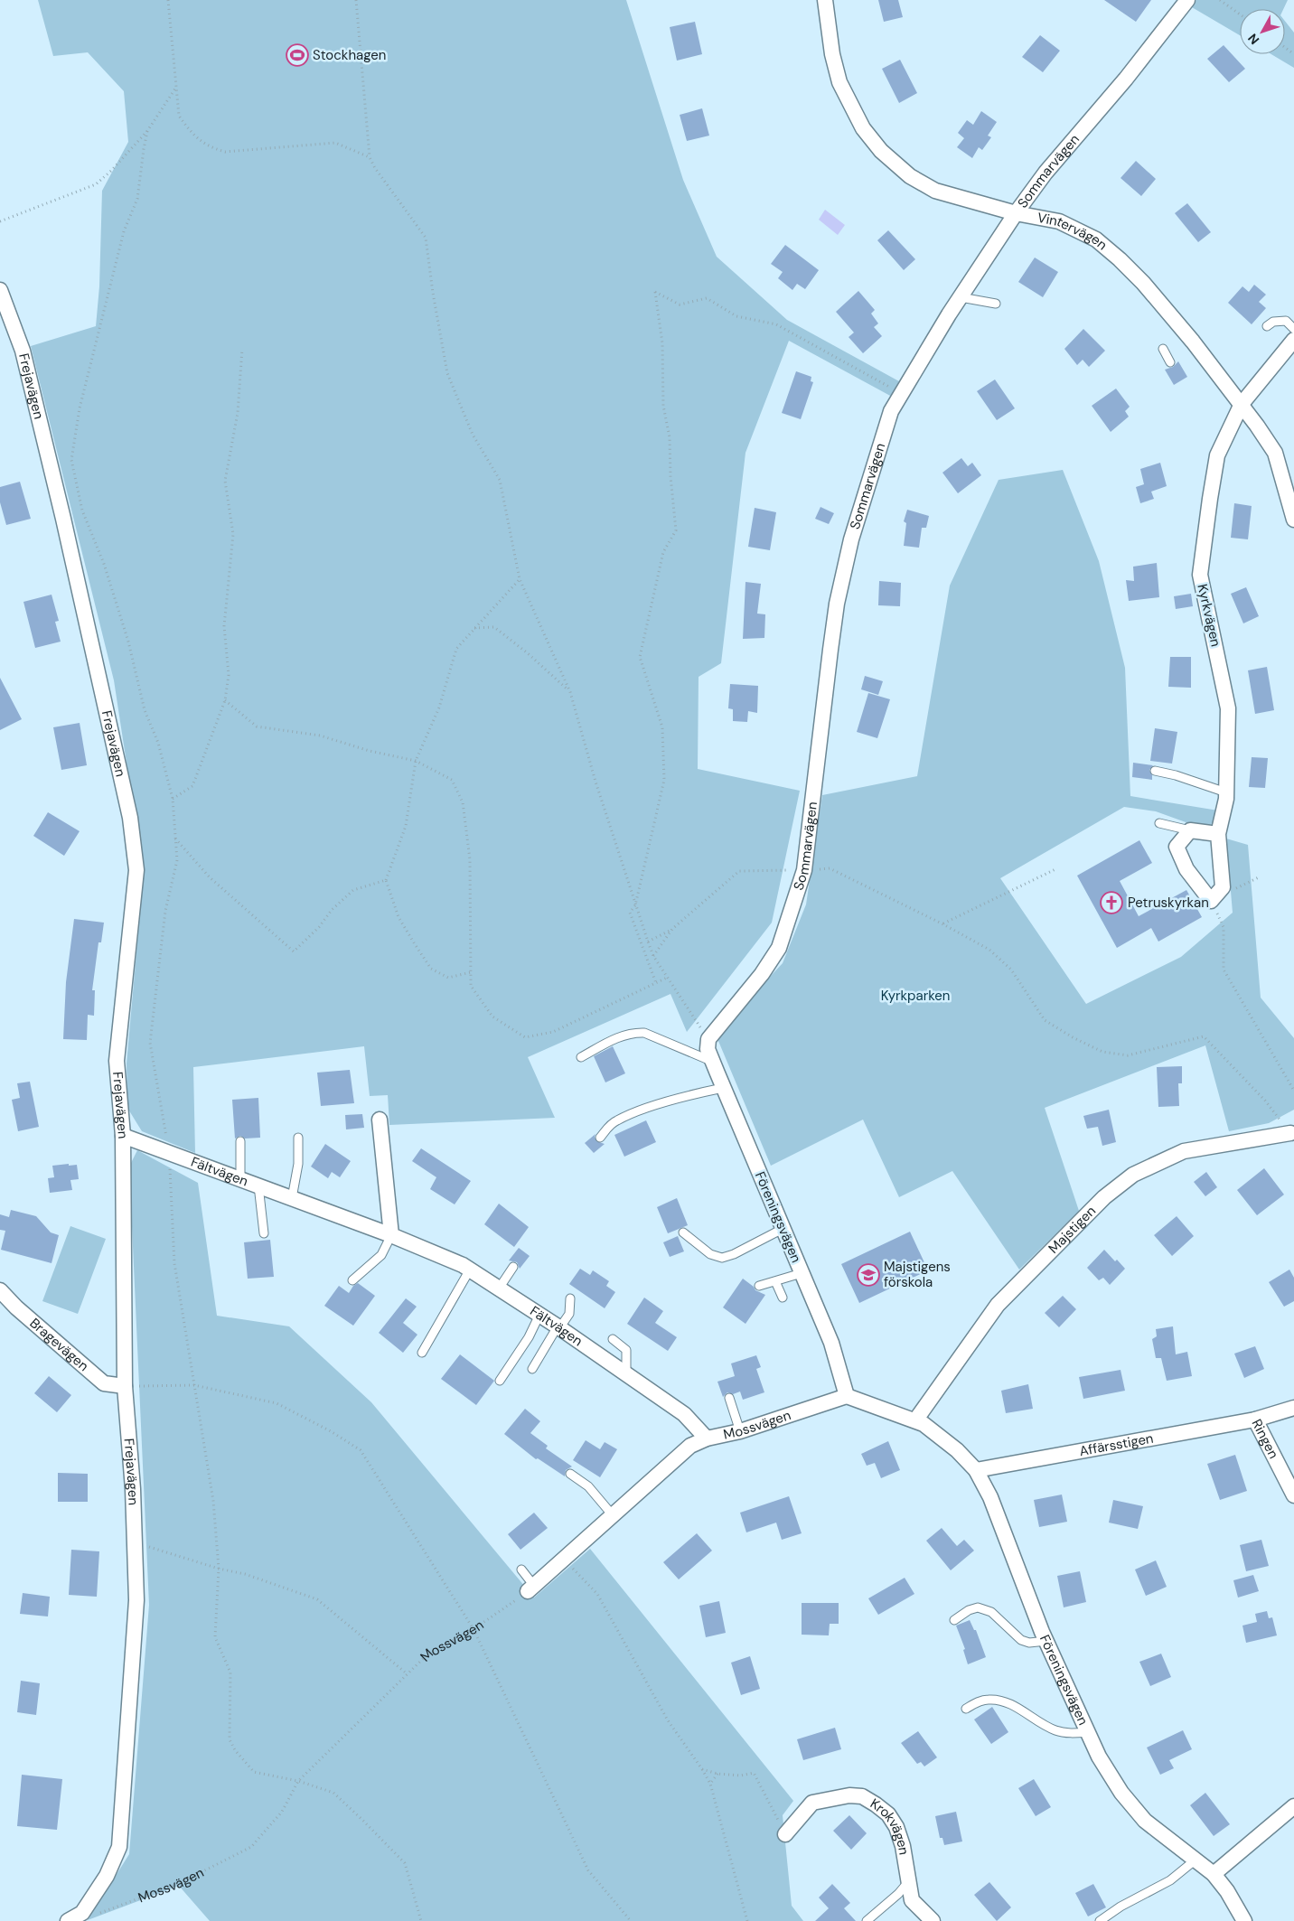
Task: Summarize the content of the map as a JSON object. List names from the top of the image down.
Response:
{
  "streets": {
    "street": [
      "Sommarvägen",
      "Vintervägen",
      "Frejavägen",
      "Kyrkvägen",
      "Fältvägen",
      "Föreningsvägen",
      "Majstigen",
      "Bragevägen",
      "Mossvägen",
      "Ringen",
      "Affärsstigen",
      "Krokvägen"
    ]
  },
  "crossings": [
    ["Sommarvägen", "Vintervägen"],
    ["Sommarvägen", "Föreningsvägen"],
    ["Vintervägen", "Kyrkvägen"],
    ["Frejavägen", "Fältvägen"],
    ["Frejavägen", "Bragevägen"],
    ["Frejavägen", "Mossvägen"],
    ["Fältvägen", "Mossvägen"],
    ["Föreningsvägen", "Majstigen"],
    ["Föreningsvägen", "Mossvägen"],
    ["Föreningsvägen", "Affärsstigen"],
    ["Ringen", "Affärsstigen"]
  ],
  "parks": ["Kyrkparken"],
  "places": {
    "sports": ["Stockhagen"],
    "church": ["Petruskyrkan"],
    "school or university": ["Majstigens förskola"]
  },
  "north": "bottom left"
}
